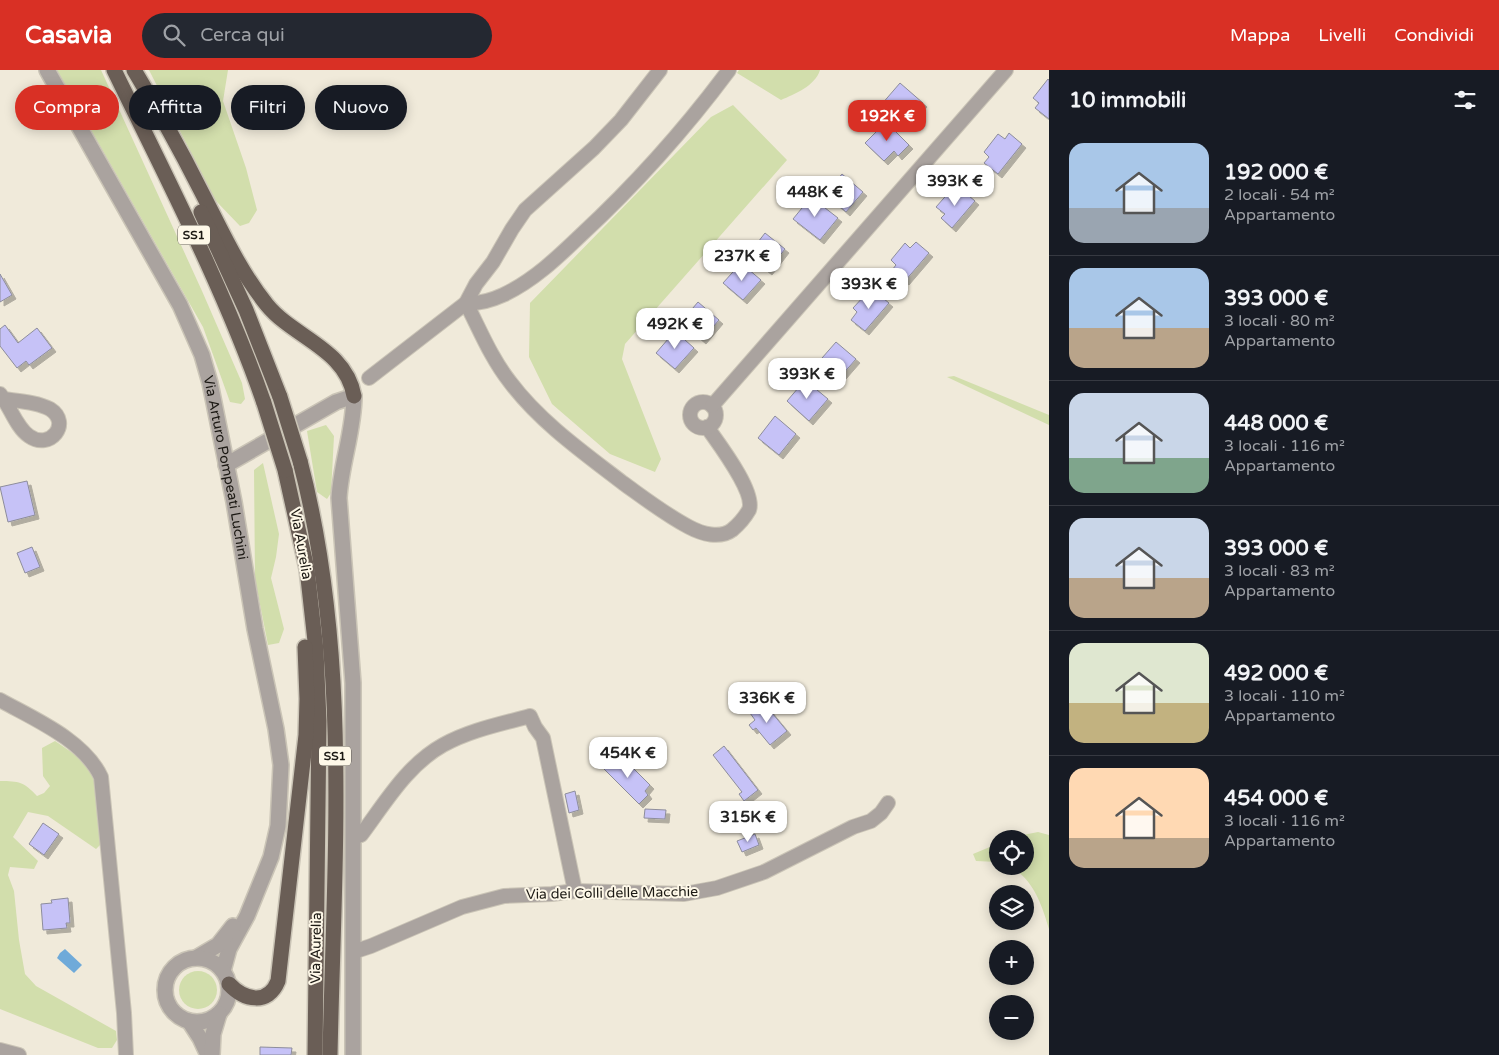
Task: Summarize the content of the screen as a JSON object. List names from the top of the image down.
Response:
{
  "streets": {
    "highway": ["SS1", "Via Aurelia"],
    "street": ["Via Arturo Pompeati Luchini", "Via dei Colli delle Macchie"]
  },
  "page": {
    "header": "Casavia",
    "search": "Cerca qui",
    "nav": ["Mappa", "Livelli", "Condividi"],
    "heading": "10 immobili",
    "chip": [
      "Compra",
      "Affitta",
      "Filtri",
      "Nuovo"
    ],
    "price": [
      "192K €",
      "393K €",
      "448K €",
      "237K €",
      "393K €",
      "492K €",
      "393K €",
      "336K €",
      "454K €",
      "315K €"
    ],
    "list": [
      {
        "name": "192 000 €",
        "note": "2 locali · 54 m² · Appartamento"
      },
      {
        "name": "393 000 €",
        "note": "3 locali · 80 m² · Appartamento"
      },
      {
        "name": "448 000 €",
        "note": "3 locali · 116 m² · Appartamento"
      },
      {
        "name": "393 000 €",
        "note": "3 locali · 83 m² · Appartamento"
      },
      {
        "name": "492 000 €",
        "note": "3 locali · 110 m² · Appartamento"
      },
      {
        "name": "454 000 €",
        "note": "3 locali · 116 m² · Appartamento"
      }
    ],
    "map_buttons": ["+", "−"]
  }
}
